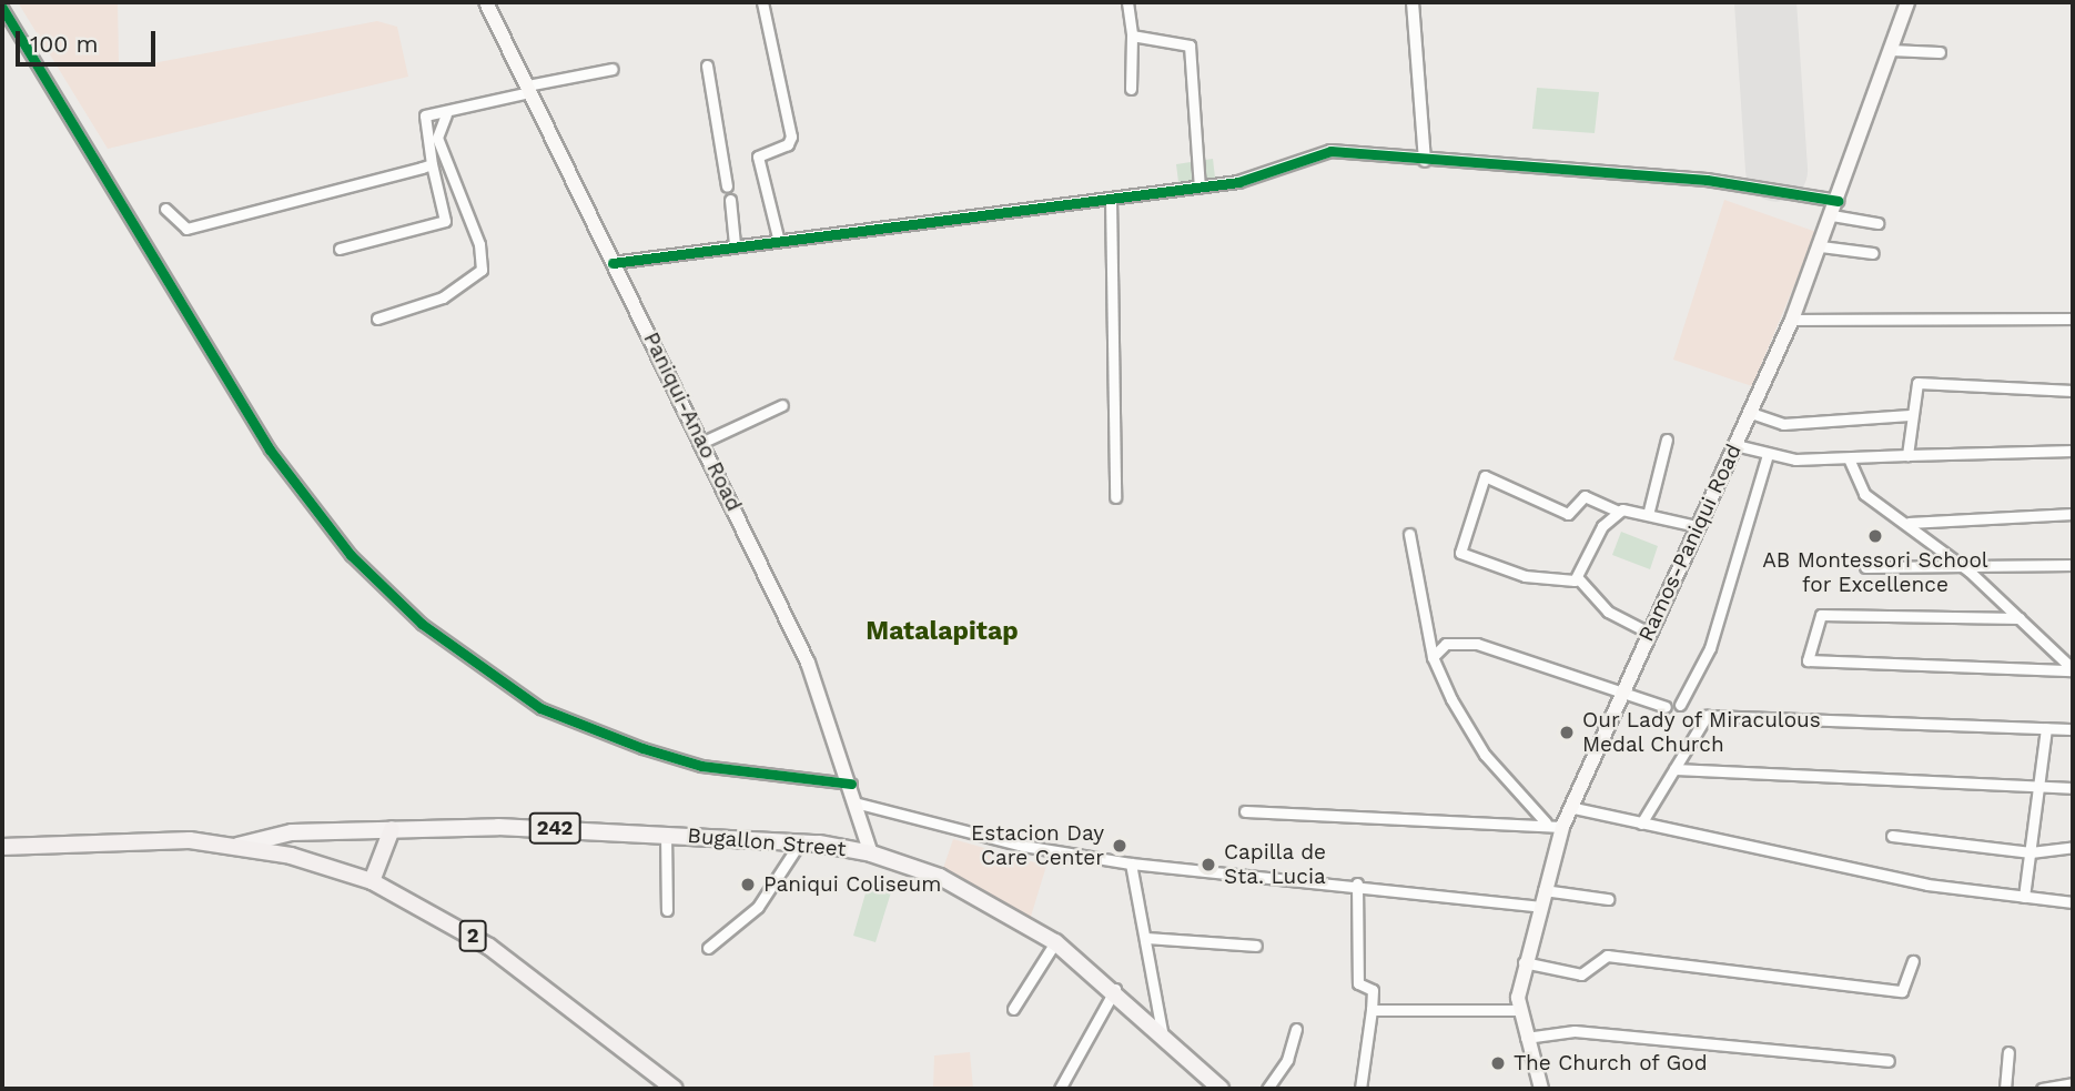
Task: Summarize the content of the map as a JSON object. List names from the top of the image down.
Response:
{
  "streets": {
    "highway": ["2"],
    "main road": [
      "Paniqui-Anao Road",
      "Ramos-Paniqui Road",
      "242",
      "Bugallon Street"
    ]
  },
  "crossings": [
    ["Paniqui-Anao Road", "Bugallon Street"],
    ["Bugallon Street", "2"]
  ],
  "districts": ["Matalapitap"],
  "places": [
    "AB Montessori School for Excellence",
    "Our Lady of Miraculous Medal Church",
    "Estacion Day Care Center",
    "Capilla de Sta. Lucia",
    "Paniqui Coliseum",
    "The Church of God"
  ],
  "scale_bar": "100 m"
}
